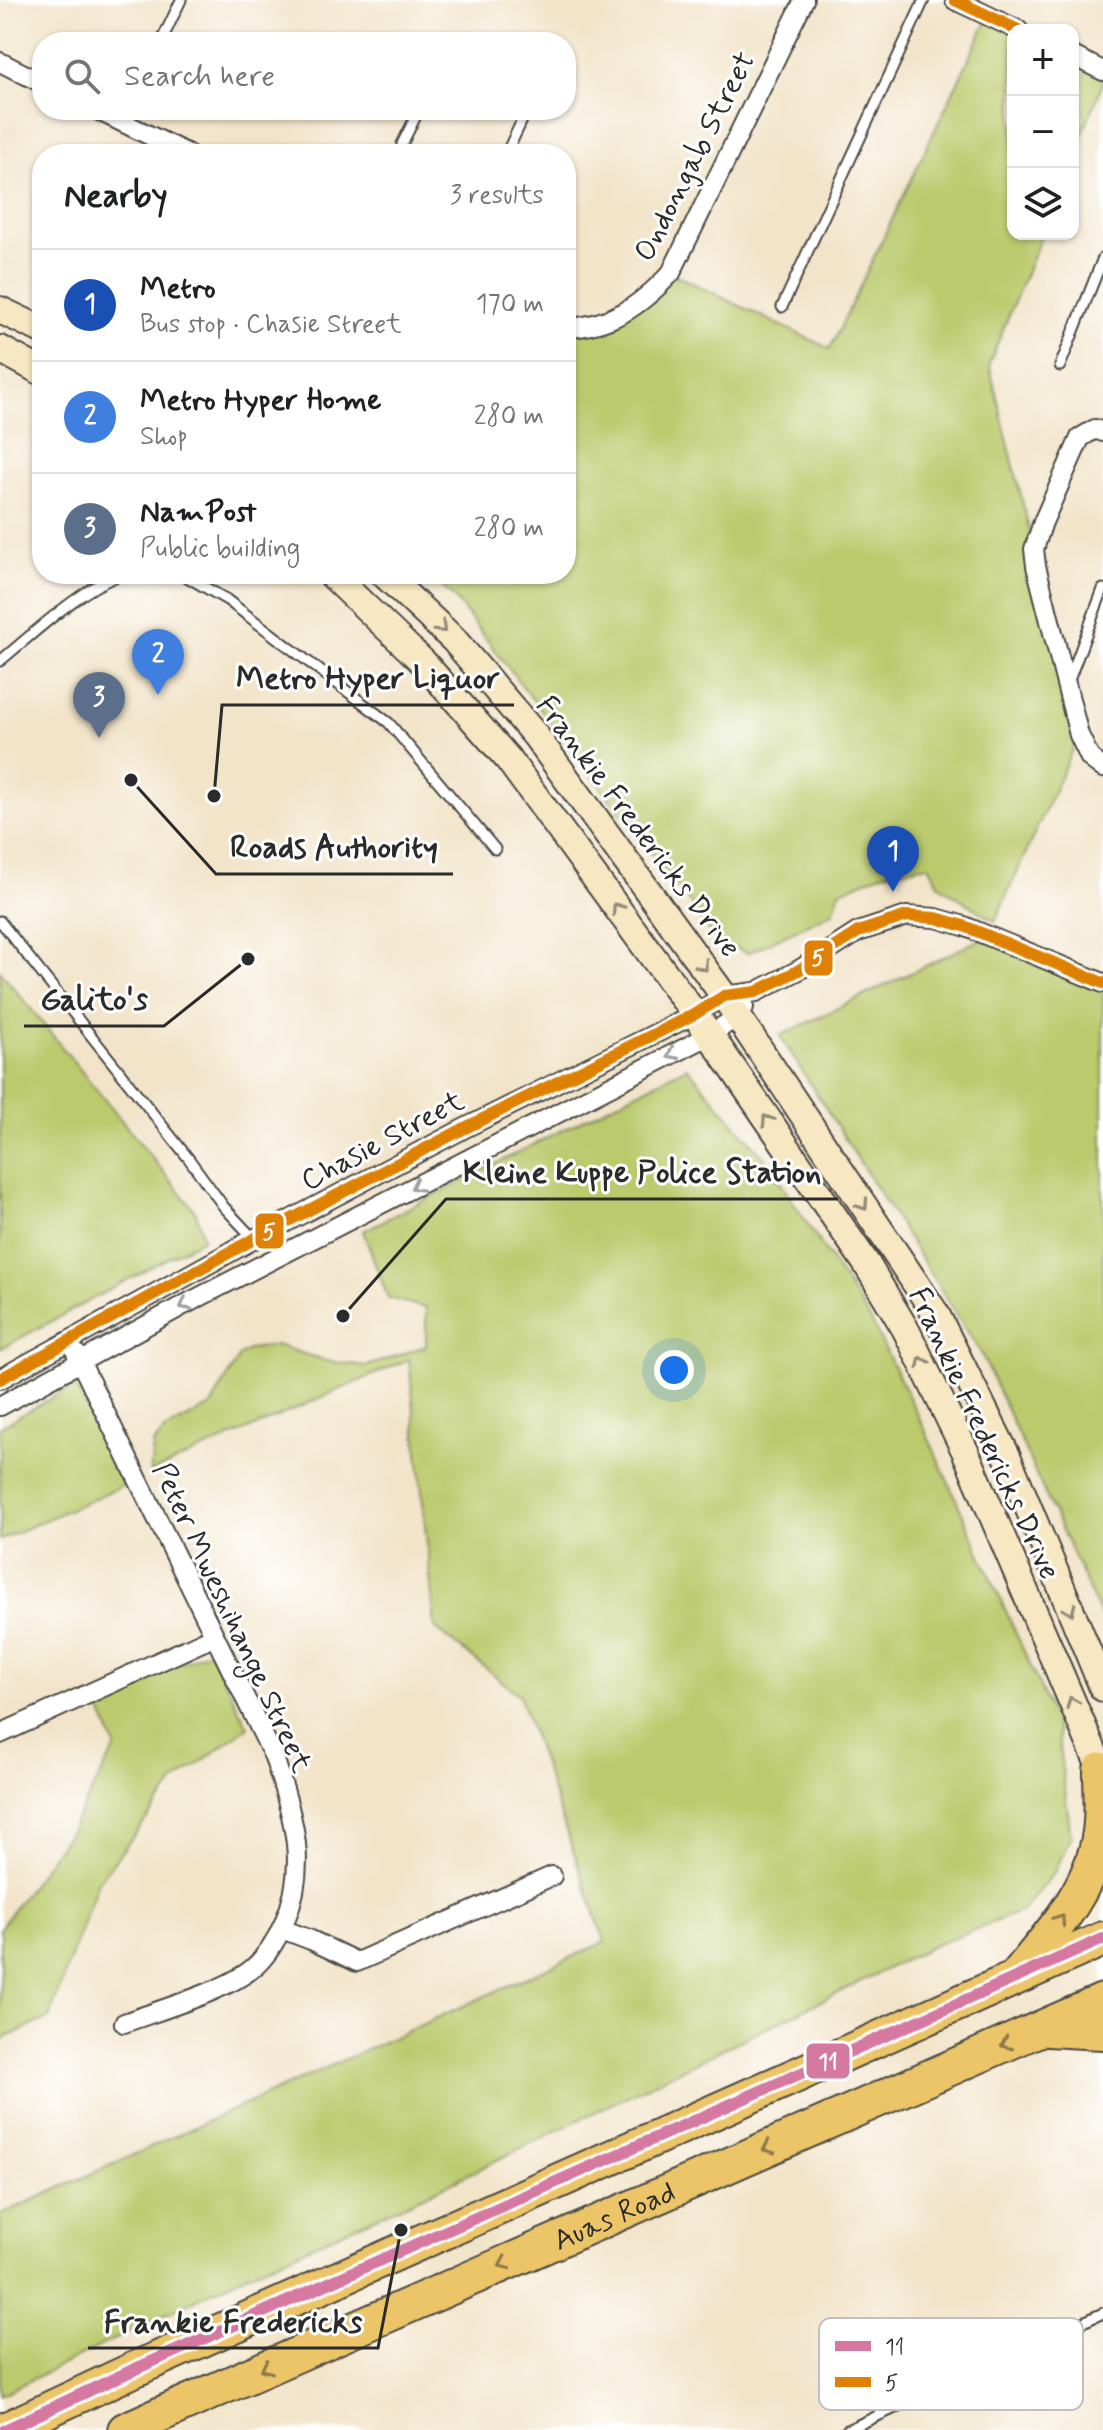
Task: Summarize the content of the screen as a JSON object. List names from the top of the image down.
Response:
{
  "streets": {
    "highway": ["Auas Road"],
    "main road": ["Frankie Fredericks Drive"],
    "street": ["Ondongab Street", "Chasie Street", "Peter Mweshihange Street"]
  },
  "crossings": [
    ["Frankie Fredericks Drive", "Chasie Street"],
    ["Chasie Street", "Peter Mweshihange Street"]
  ],
  "places": [
    "Roads Authority",
    "Metro Hyper Liquor",
    "Galito's",
    "Kleine Kuppe Police Station",
    "Frankie Fredericks"
  ],
  "lines": ["transit line 5", "transit line 11"],
  "legend": ["11", "5"],
  "page": {
    "map_buttons": ["+", "−"],
    "search": "Search here",
    "heading": ["Nearby", "3 results"],
    "list": [
      {
        "mark": "1",
        "name": "Metro",
        "note": "Bus stop · Chasie Street",
        "value": "170 m"
      },
      {
        "mark": "2",
        "name": "Metro Hyper Home",
        "note": "Shop",
        "value": "280 m"
      },
      {
        "mark": "3",
        "name": "NamPost",
        "note": "Public building",
        "value": "280 m"
      }
    ],
    "pins": ["2", "3", "1"]
  }
}
